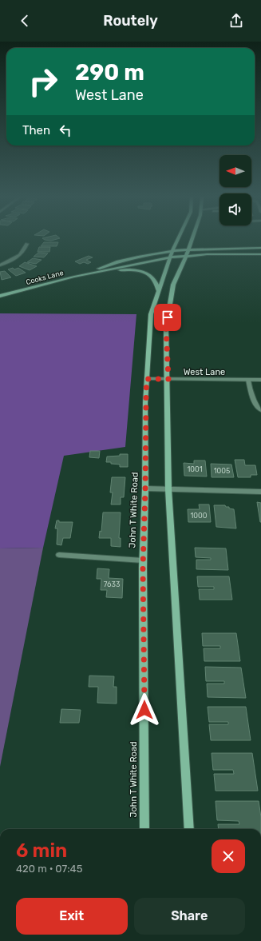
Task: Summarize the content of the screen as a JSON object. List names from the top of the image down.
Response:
{
  "streets": {
    "main road": ["Cooks Lane", "John T White Road"],
    "street": ["West Lane"]
  },
  "crossings": [
    ["Cooks Lane", "John T White Road"],
    ["West Lane", "John T White Road"]
  ],
  "house_numbers": [
    "1001",
    "1005",
    "1000",
    "7633"
  ],
  "north": "left",
  "page": {
    "header": "Routely",
    "turn": ["290 m", "West Lane"],
    "then": "Then",
    "heading": ["6 min", "420 m · 07:45"],
    "buttons": ["Exit", "Share"]
  }
}
